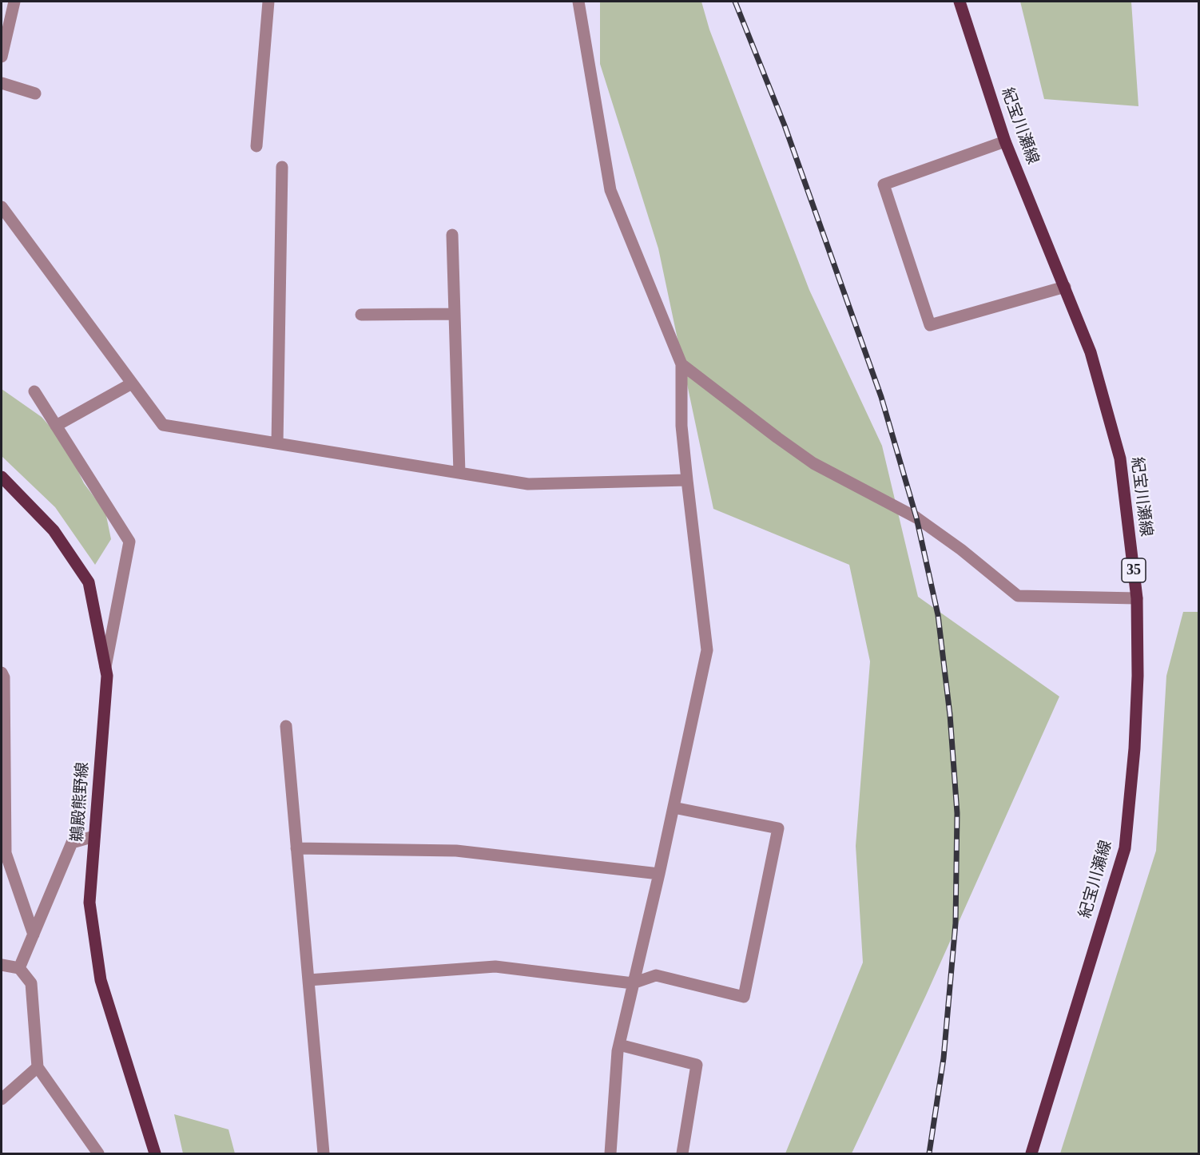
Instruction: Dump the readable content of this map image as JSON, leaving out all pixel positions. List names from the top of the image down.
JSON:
{
  "streets": {
    "main road": ["紀宝川瀬線", "35", "鵜殿熊野線"]
  }
}
